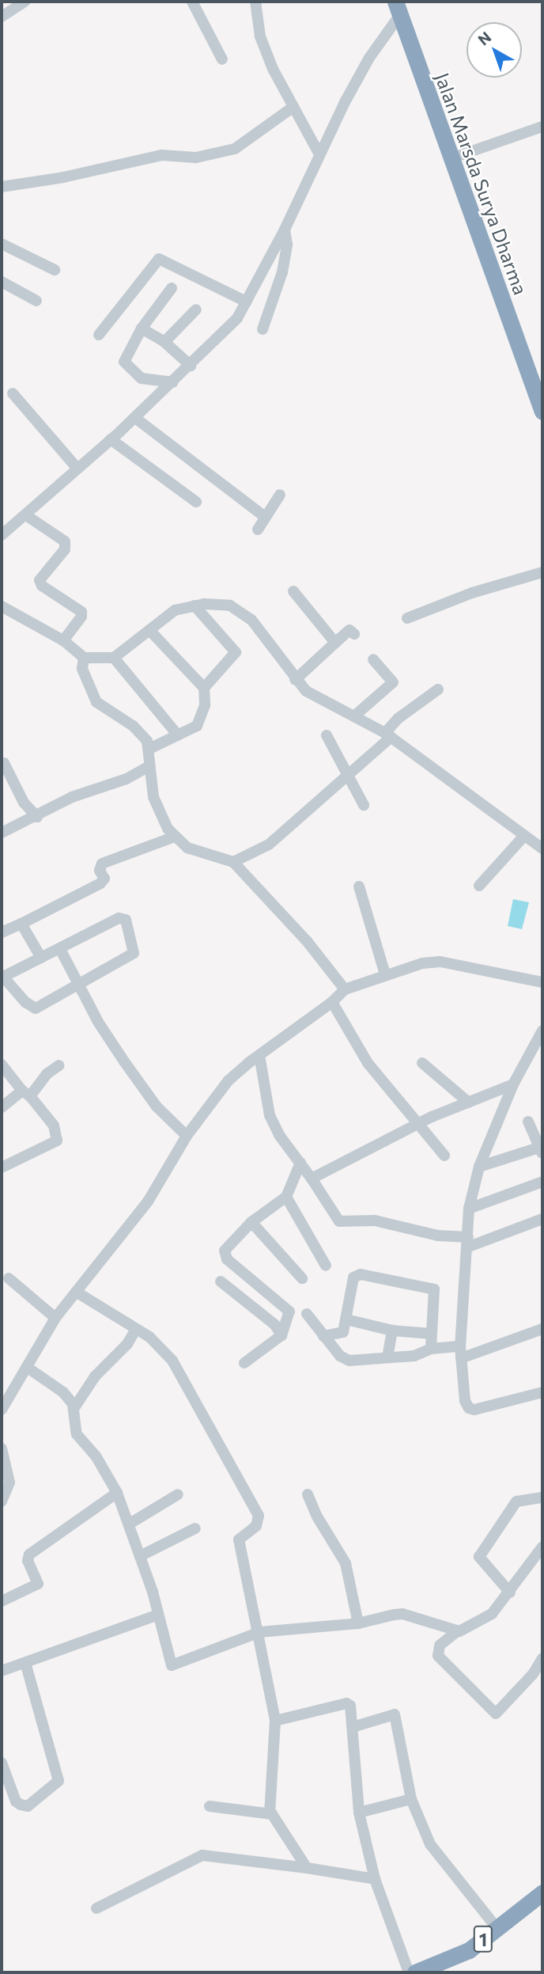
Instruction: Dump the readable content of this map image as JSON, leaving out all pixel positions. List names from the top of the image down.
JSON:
{
  "streets": {
    "highway": ["Jalan Marsda Surya Dharma", "1"]
  },
  "north": "top left"
}
